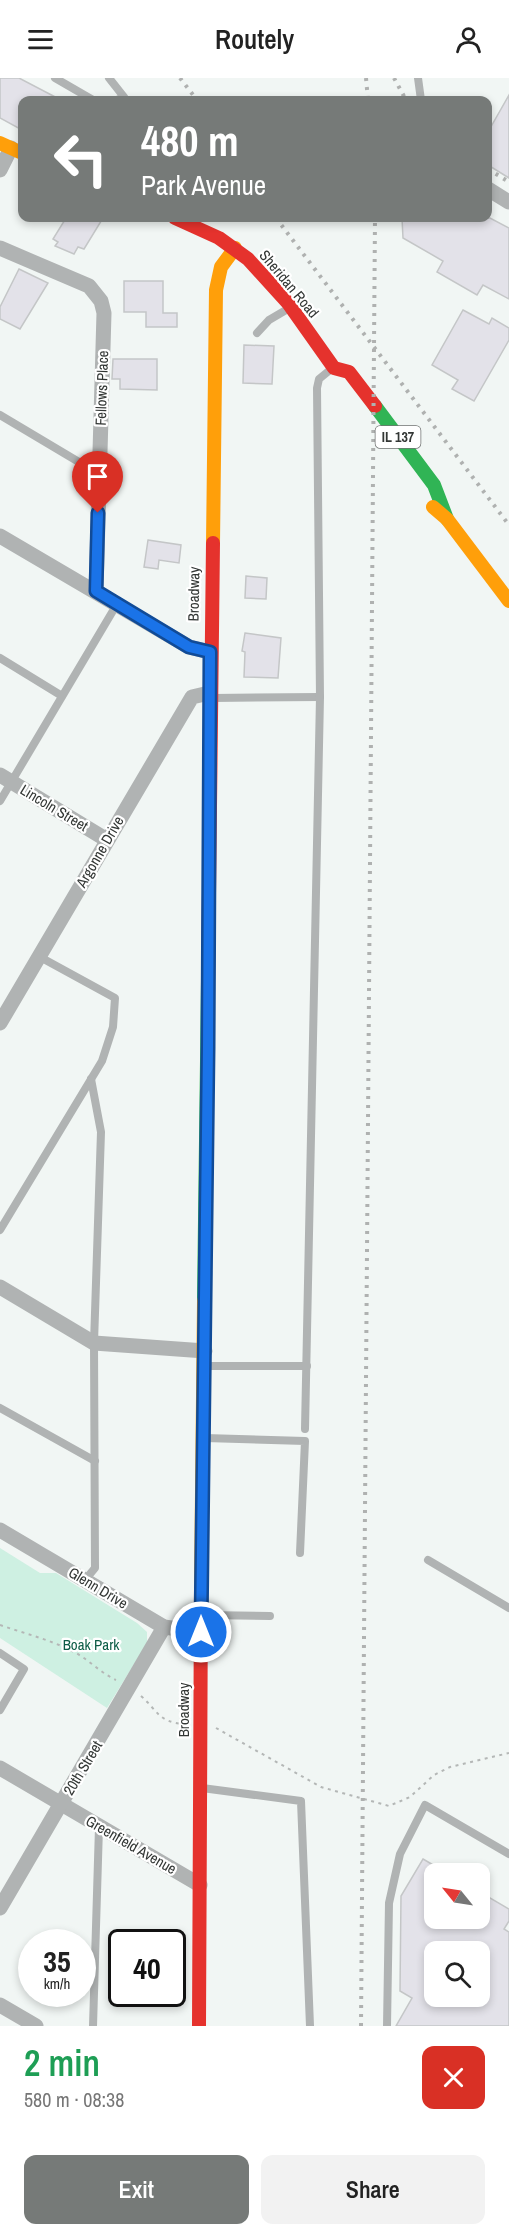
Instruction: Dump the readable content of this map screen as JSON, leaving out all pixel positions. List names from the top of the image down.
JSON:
{
  "streets": {
    "main road": ["Sheridan Road", "IL 137", "Broadway"],
    "street": [
      "Fellows Place",
      "Lincoln Street",
      "Argonne Drive",
      "Glenn Drive",
      "20th Street",
      "Greenfield Avenue"
    ]
  },
  "crossings": [
    ["Sheridan Road", "Broadway"],
    ["Broadway", "Argonne Drive"],
    ["Broadway", "Glenn Drive"],
    ["Broadway", "Greenfield Avenue"],
    ["Lincoln Street", "Argonne Drive"],
    ["Glenn Drive", "20th Street"],
    ["20th Street", "Greenfield Avenue"]
  ],
  "parks": ["Boak Park"],
  "north": "top left",
  "page": {
    "header": "Routely",
    "turn": ["480 m", "Park Avenue"],
    "speed": "35 km/h",
    "limit": "40",
    "heading": ["2 min", "580 m · 08:38"],
    "buttons": ["Exit", "Share"]
  }
}
